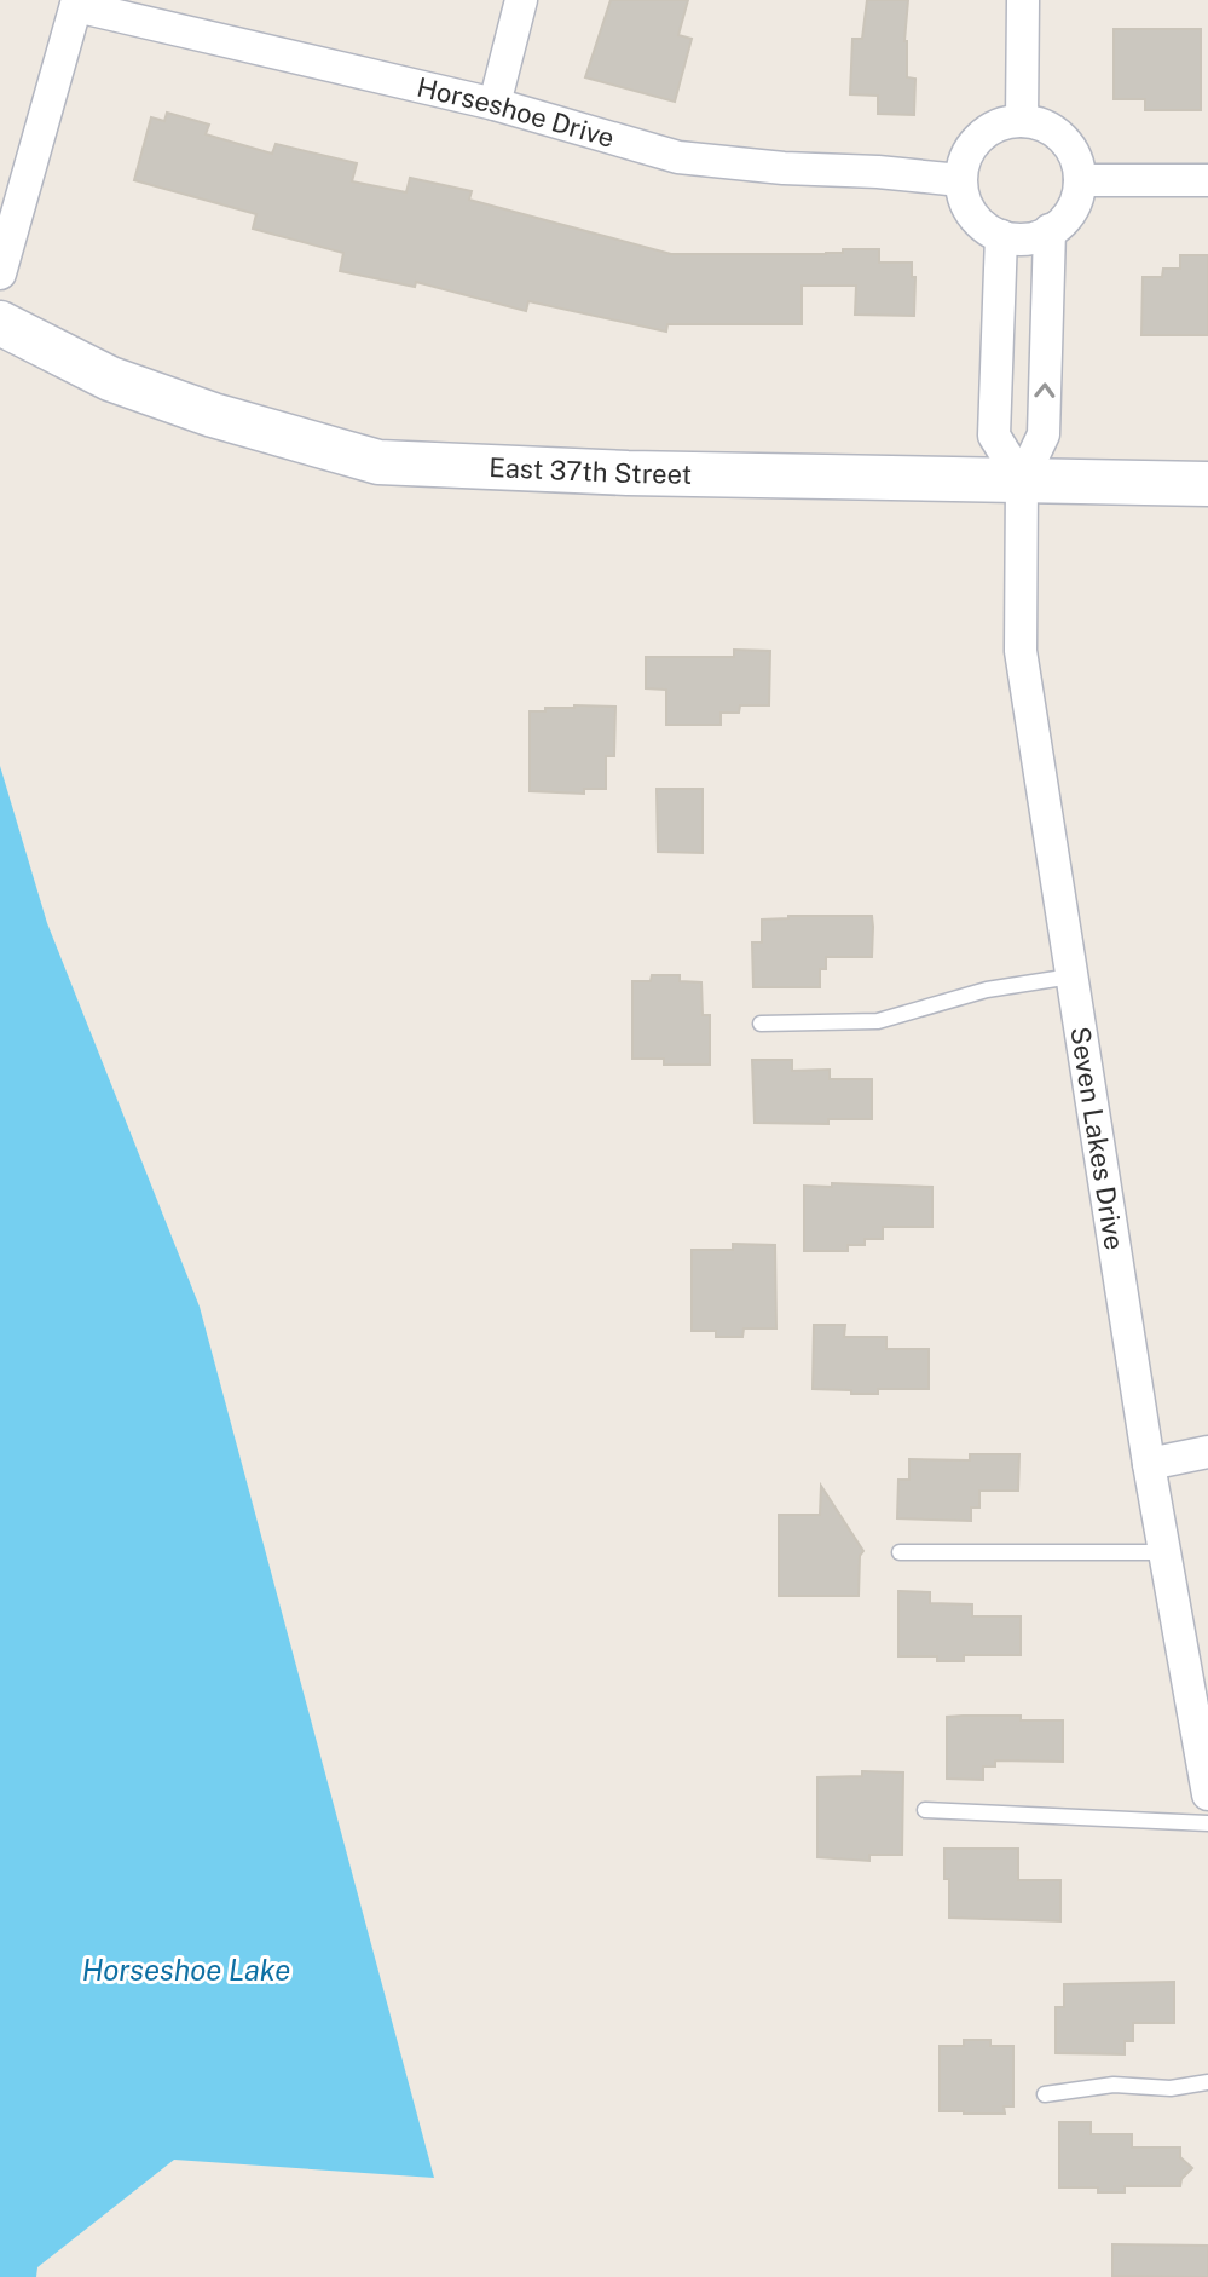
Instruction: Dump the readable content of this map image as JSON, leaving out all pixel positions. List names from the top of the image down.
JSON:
{
  "streets": {
    "main road": ["East 37th Street"],
    "street": ["Horseshoe Drive", "Seven Lakes Drive"]
  },
  "crossings": [
    ["Horseshoe Drive", "Seven Lakes Drive"],
    ["East 37th Street", "Seven Lakes Drive"]
  ],
  "water": ["Horseshoe Lake"]
}
